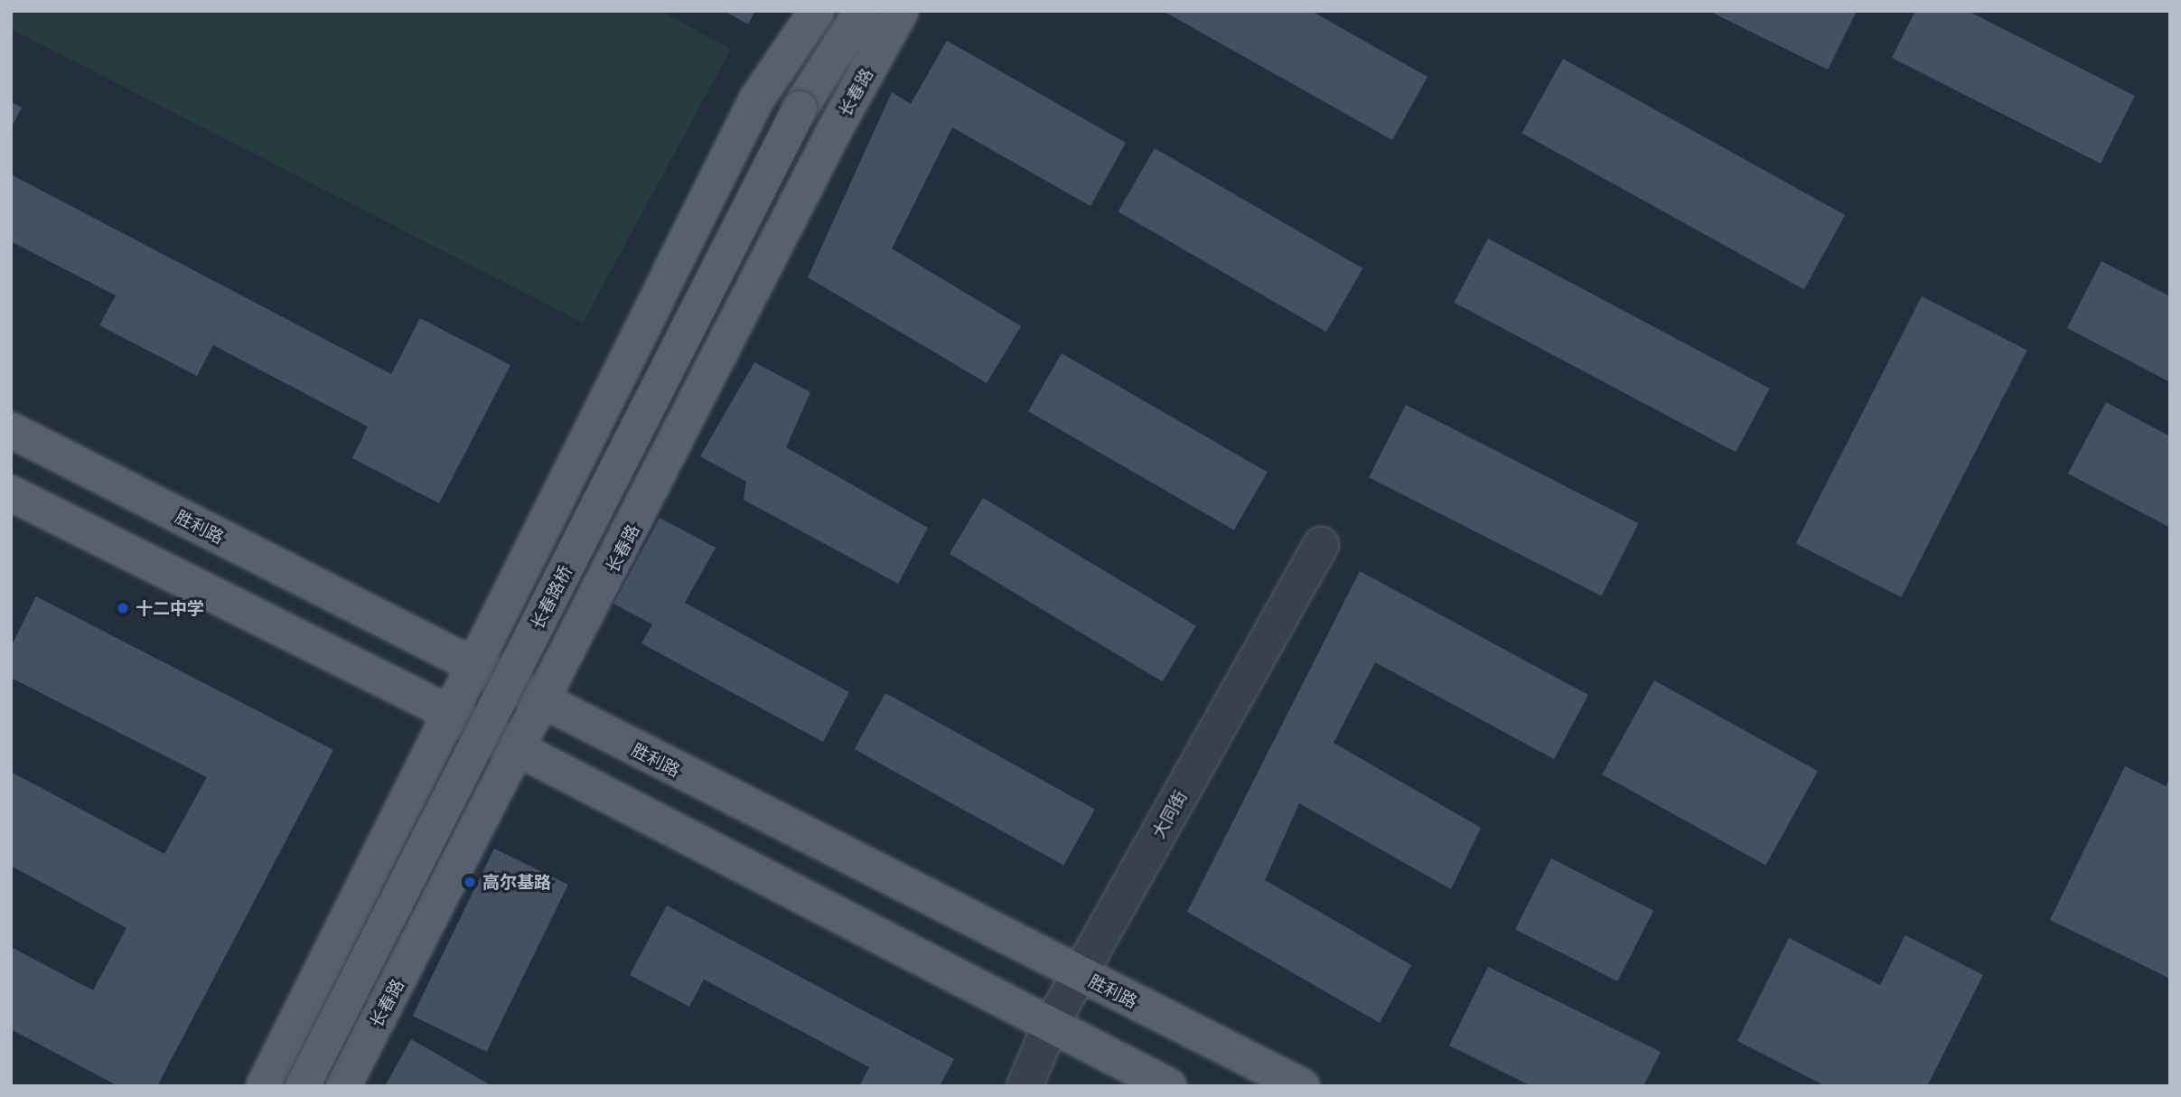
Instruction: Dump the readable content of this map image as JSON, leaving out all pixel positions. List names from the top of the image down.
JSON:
{
  "streets": {
    "main road": ["长春路", "胜利路", "长春路桥"],
    "street": ["大同街"]
  },
  "crossings": [
    ["长春路", "胜利路"],
    ["胜利路", "大同街"]
  ],
  "places": ["十二中学", "高尔基路"]
}
